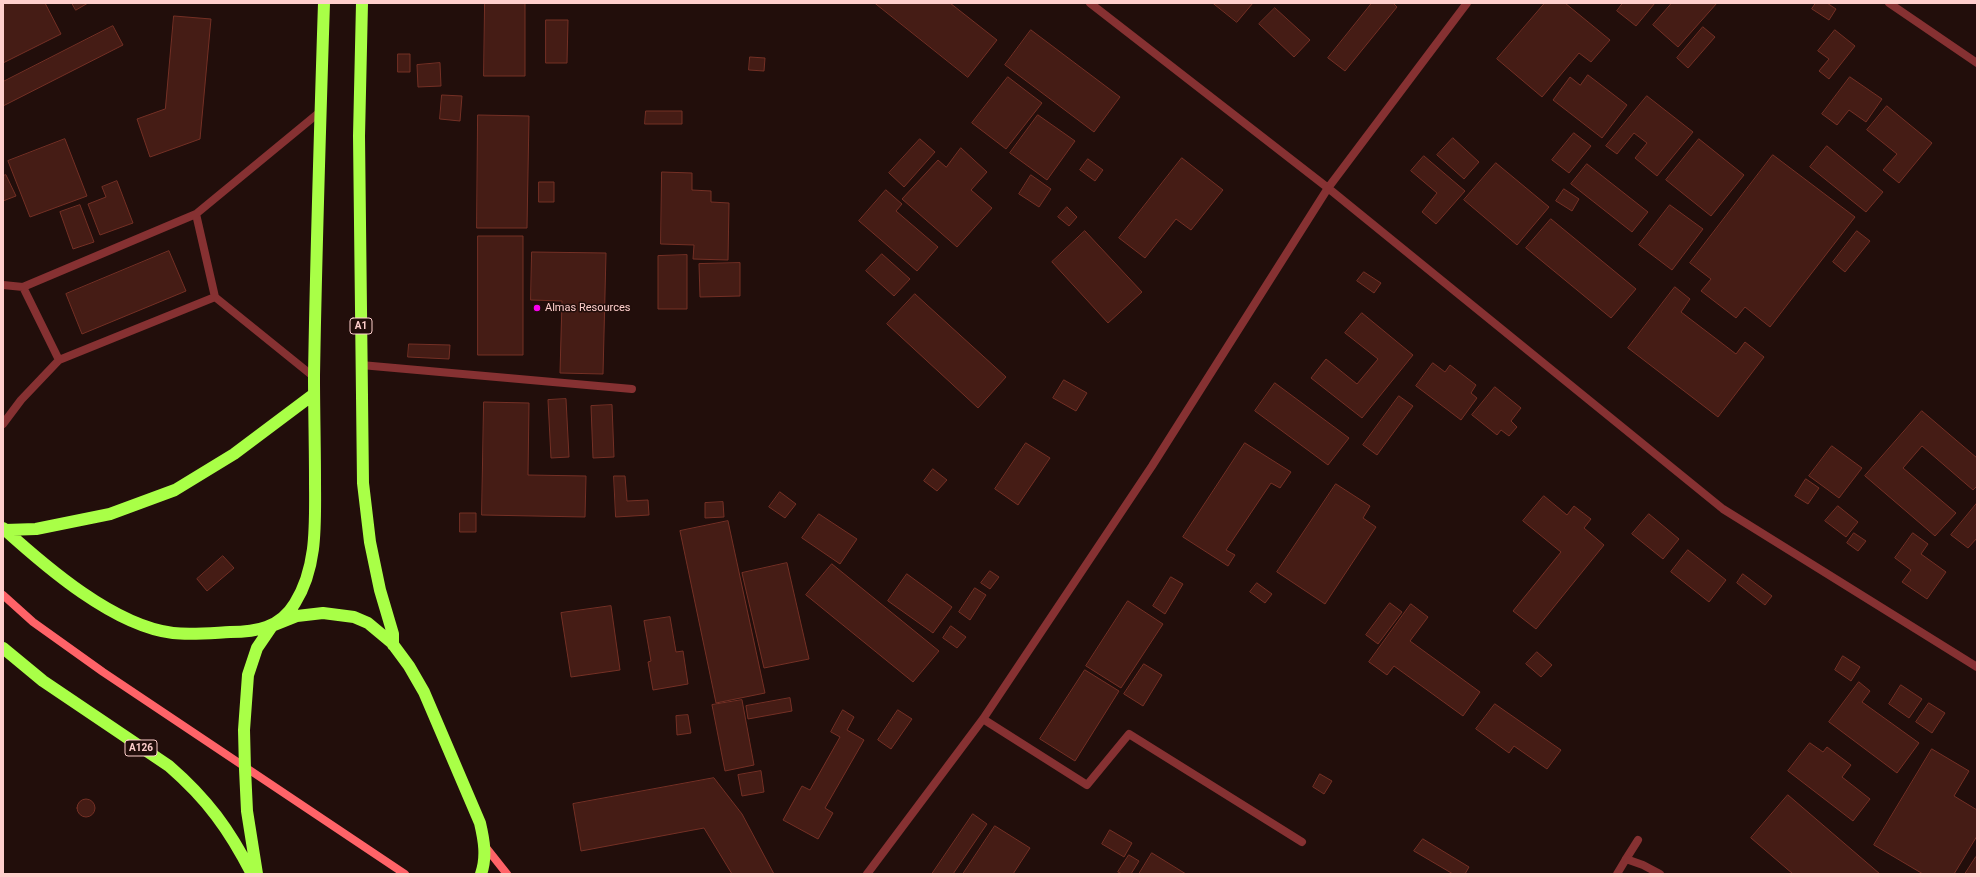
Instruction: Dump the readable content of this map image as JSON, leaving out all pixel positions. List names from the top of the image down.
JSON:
{
  "streets": {
    "highway": ["A1", "A126"]
  },
  "places": ["Almas Resources"]
}
